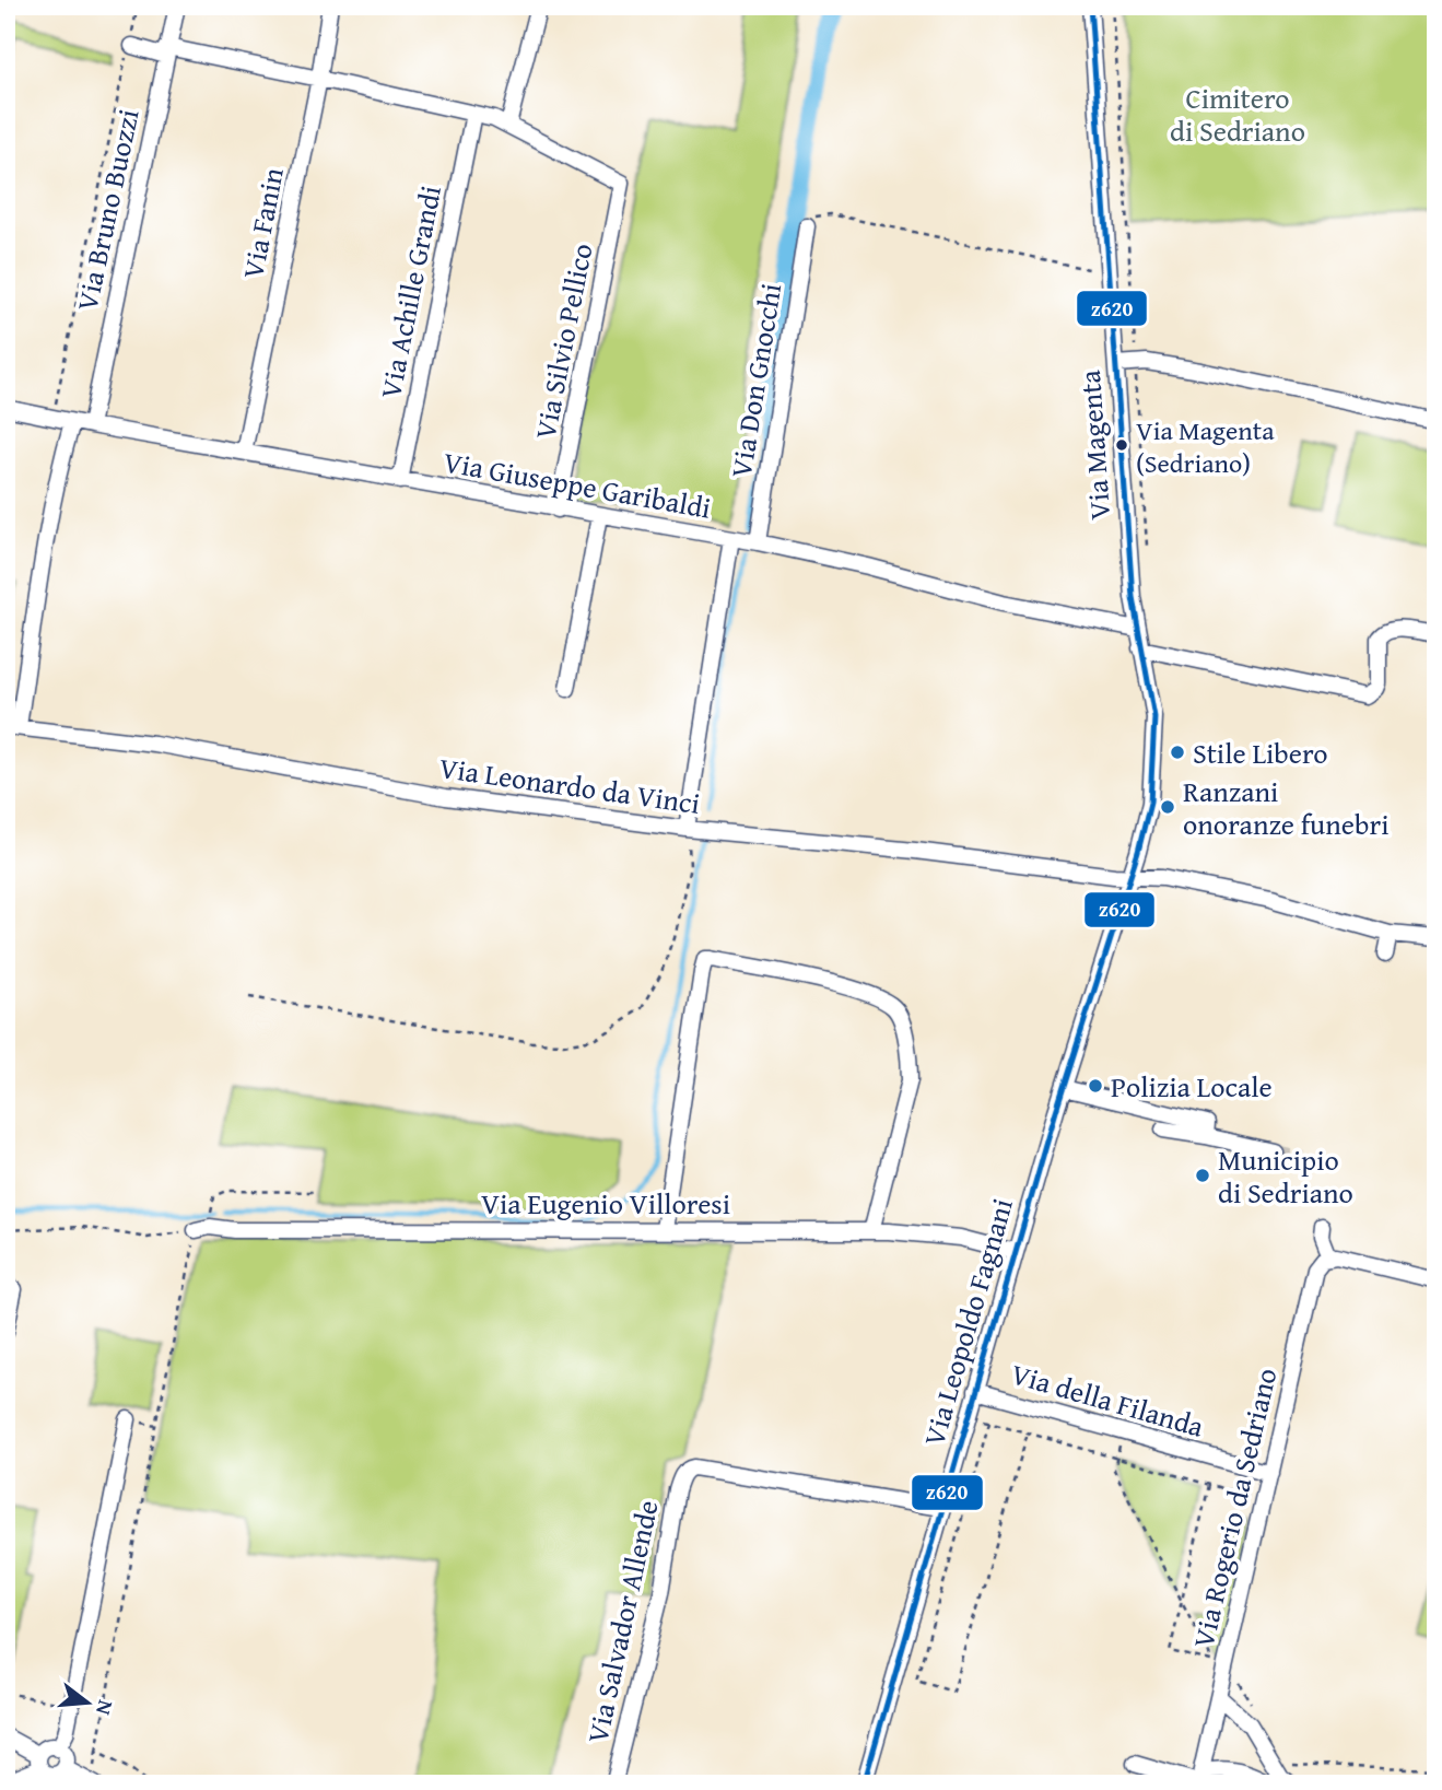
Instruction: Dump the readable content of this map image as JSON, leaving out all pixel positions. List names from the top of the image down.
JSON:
{
  "streets": {
    "street": [
      "Via Bruno Buozzi",
      "Via Fanin",
      "Via Achille Grandi",
      "Via Silvio Pellico",
      "Via Don Gnocchi",
      "Via Magenta",
      "Via Giuseppe Garibaldi",
      "Via Leonardo da Vinci",
      "Via Eugenio Villoresi",
      "Via Leopoldo Fagnani",
      "Via della Filanda",
      "Via Rogerio da Sedriano",
      "Via Salvador Allende"
    ]
  },
  "crossings": [
    ["Via Bruno Buozzi", "Via Giuseppe Garibaldi"],
    ["Via Fanin", "Via Giuseppe Garibaldi"],
    ["Via Achille Grandi", "Via Giuseppe Garibaldi"],
    ["Via Silvio Pellico", "Via Giuseppe Garibaldi"],
    ["Via Don Gnocchi", "Via Giuseppe Garibaldi"],
    ["Via Magenta", "Via Giuseppe Garibaldi"],
    ["Via Magenta", "Via Leonardo da Vinci"],
    ["Via Magenta", "Via Leopoldo Fagnani"],
    ["Via Leonardo da Vinci", "Via Leopoldo Fagnani"],
    ["Via Eugenio Villoresi", "Via Leopoldo Fagnani"],
    ["Via Leopoldo Fagnani", "Via della Filanda"],
    ["Via Leopoldo Fagnani", "Via Salvador Allende"],
    ["Via della Filanda", "Via Rogerio da Sedriano"]
  ],
  "parks": ["Cimitero di Sedriano"],
  "places": [
    "Via Magenta (Sedriano)",
    "Stile Libero",
    "Ranzani onoranze funebri",
    "Polizia Locale",
    "Municipio di Sedriano"
  ],
  "lines": ["transit line z620"],
  "north": "right"
}
